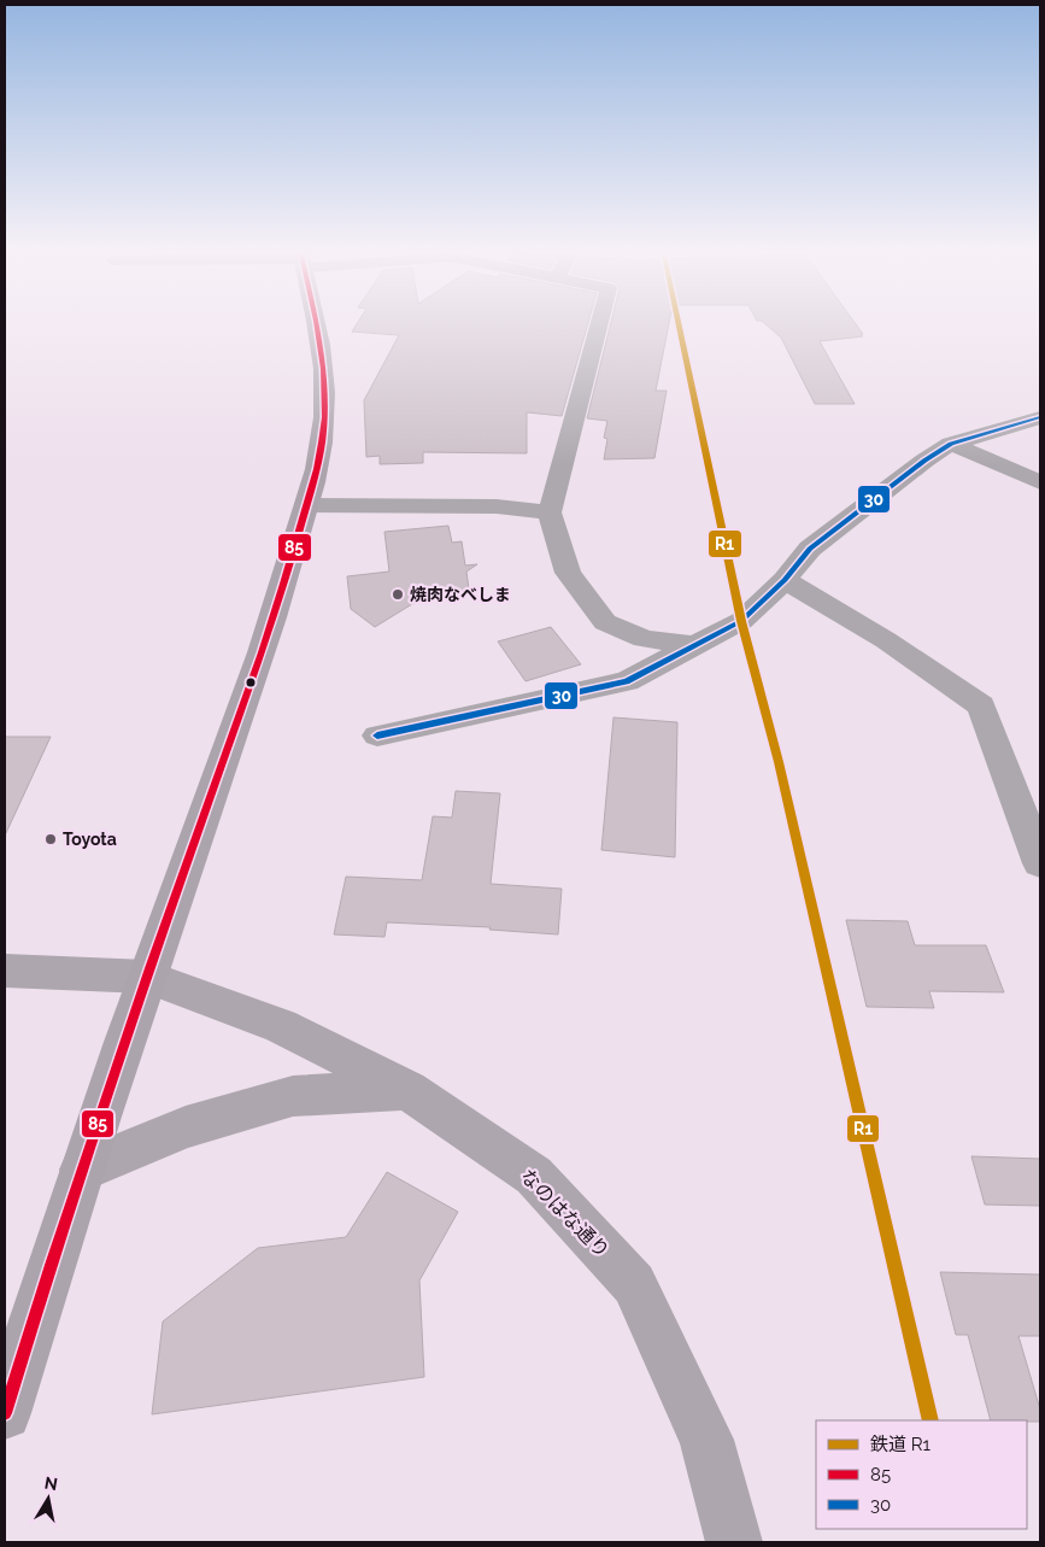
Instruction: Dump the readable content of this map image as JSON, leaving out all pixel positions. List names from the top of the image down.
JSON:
{
  "streets": {
    "street": ["なのはな通り"]
  },
  "places": ["焼肉なべしま", "Toyota"],
  "lines": ["rail line R1", "transit line 85", "transit line 30"],
  "legend": ["鉄道 R1", "85", "30"],
  "north": "top"
}
